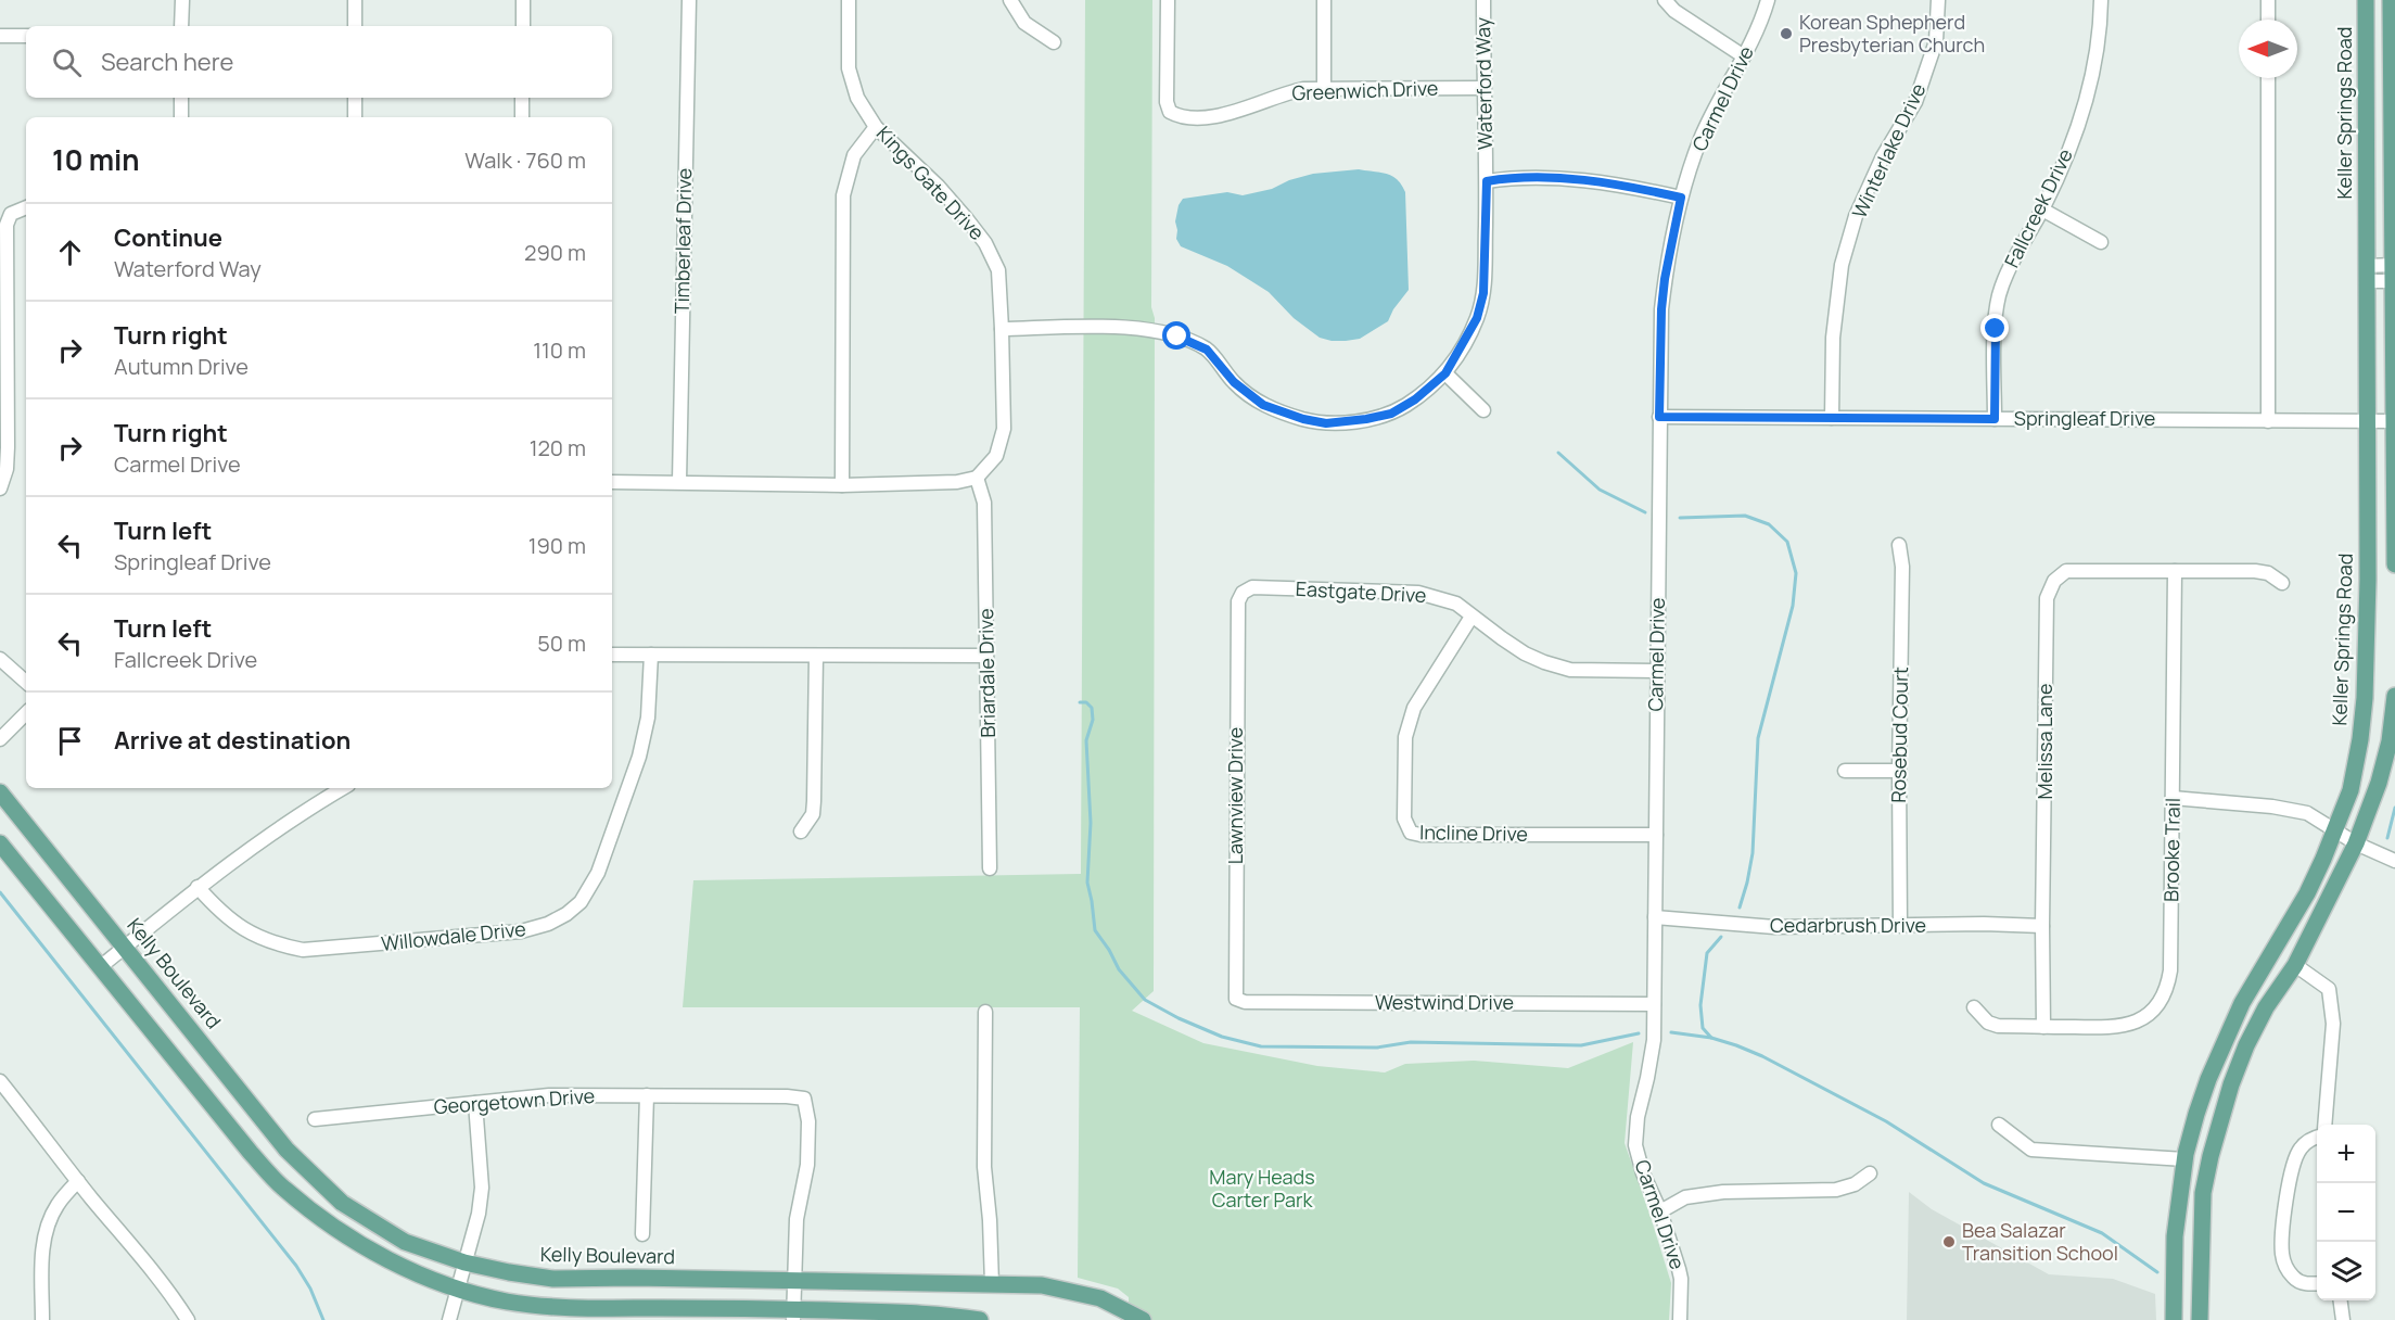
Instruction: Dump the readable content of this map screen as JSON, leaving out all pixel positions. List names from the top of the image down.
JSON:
{
  "streets": {
    "main road": ["Keller Springs Road", "Kelly Boulevard"],
    "street": [
      "Waterford Way",
      "Greenwich Drive",
      "Carmel Drive",
      "Winterlake Drive",
      "Kings Gate Drive",
      "Fallcreek Drive",
      "Timberleaf Drive",
      "Springleaf Drive",
      "Eastgate Drive",
      "Briardale Drive",
      "Rosebud Court",
      "Melissa Lane",
      "Lawnview Drive",
      "Incline Drive",
      "Brooke Trail",
      "Cedarbrush Drive",
      "Willowdale Drive",
      "Westwind Drive",
      "Georgetown Drive"
    ]
  },
  "crossings": [
    ["Waterford Way", "Greenwich Drive"],
    ["Waterford Way", "Kings Gate Drive"],
    ["Carmel Drive", "Springleaf Drive"],
    ["Carmel Drive", "Eastgate Drive"],
    ["Carmel Drive", "Incline Drive"],
    ["Carmel Drive", "Cedarbrush Drive"],
    ["Carmel Drive", "Westwind Drive"],
    ["Keller Springs Road", "Springleaf Drive"],
    ["Winterlake Drive", "Springleaf Drive"],
    ["Kings Gate Drive", "Briardale Drive"],
    ["Fallcreek Drive", "Springleaf Drive"],
    ["Eastgate Drive", "Lawnview Drive"],
    ["Eastgate Drive", "Incline Drive"],
    ["Rosebud Court", "Cedarbrush Drive"],
    ["Melissa Lane", "Brooke Trail"],
    ["Melissa Lane", "Cedarbrush Drive"],
    ["Lawnview Drive", "Westwind Drive"],
    ["Kelly Boulevard", "Georgetown Drive"]
  ],
  "parks": ["Mary Heads Carter Park"],
  "places": ["Korean Sphepherd Presbyterian Church", "Bea Salazar Transition School"],
  "north": "left",
  "page": {
    "search": "Search here",
    "heading": ["10 min", "Walk · 760 m"],
    "list": [
      ["Continue", "Waterford Way", "290 m"],
      ["Turn right", "Autumn Drive", "110 m"],
      ["Turn right", "Carmel Drive", "120 m"],
      ["Turn left", "Springleaf Drive", "190 m"],
      ["Turn left", "Fallcreek Drive", "50 m"],
      "Arrive at destination"
    ],
    "map_buttons": ["+", "−"]
  }
}
